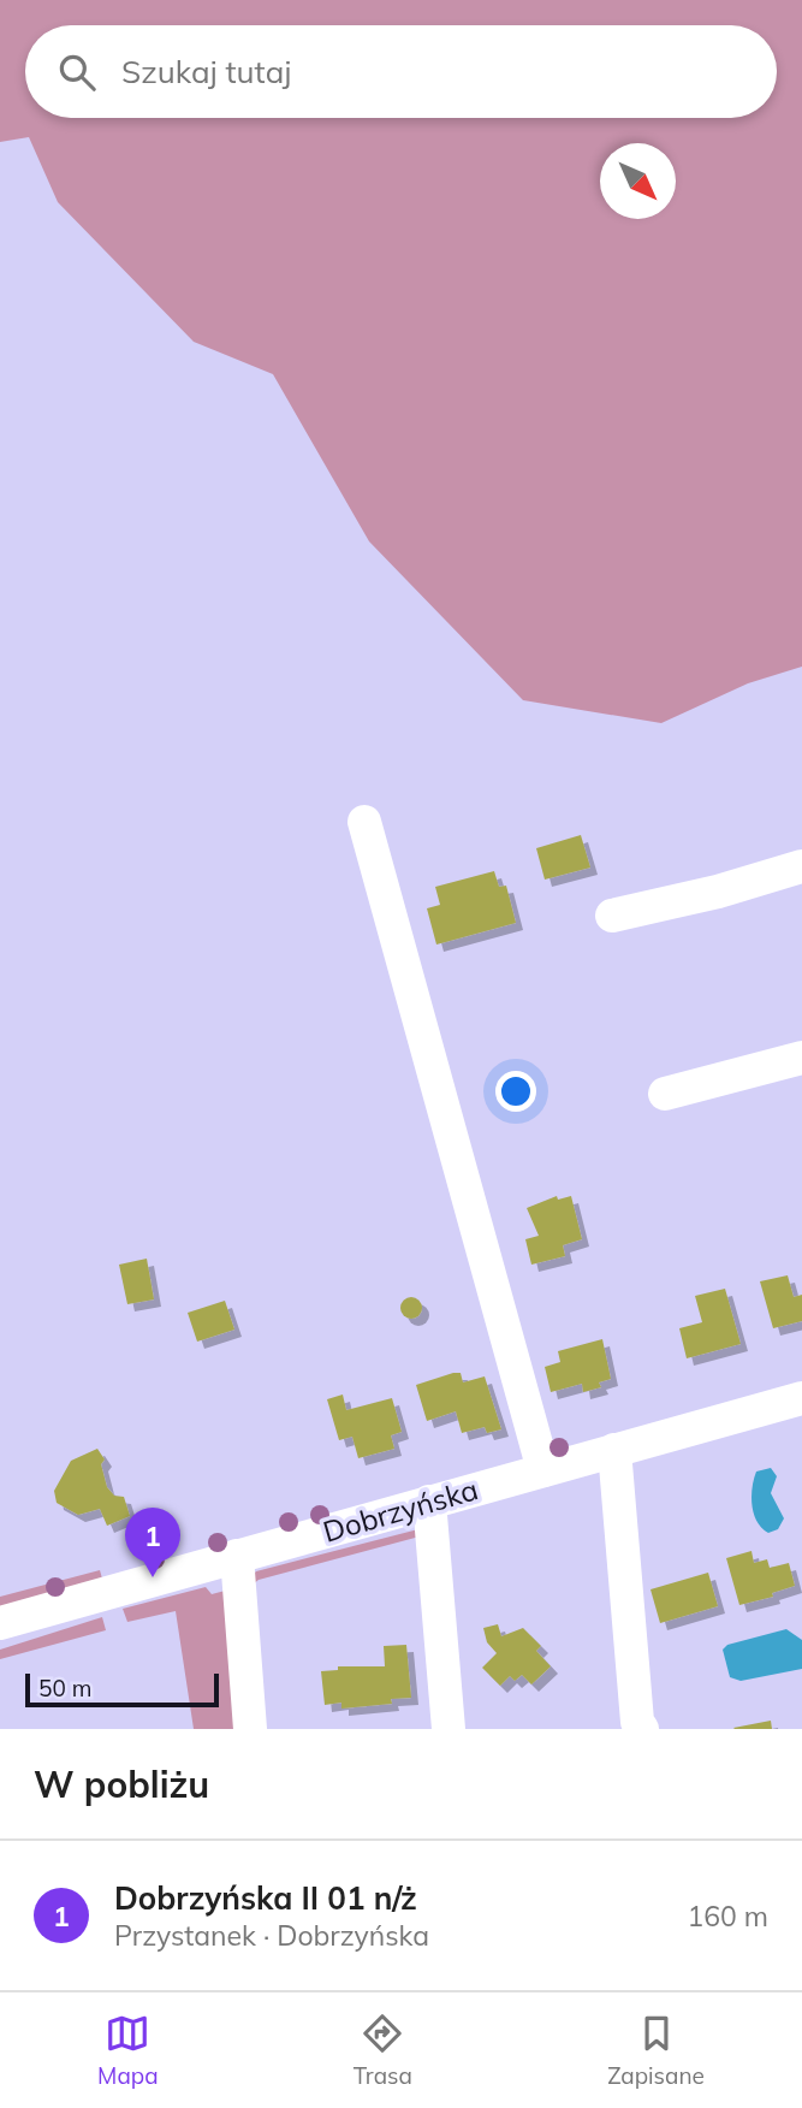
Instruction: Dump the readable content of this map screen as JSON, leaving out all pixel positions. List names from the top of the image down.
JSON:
{
  "streets": {
    "street": ["Dobrzyńska"]
  },
  "scale_bar": "50 m",
  "north": "bottom right",
  "page": {
    "search": "Szukaj tutaj",
    "pins": "1",
    "scale": "50 m",
    "heading": "W pobliżu",
    "list": [
      {
        "mark": "1",
        "name": "Dobrzyńska II 01 n/ż",
        "note": "Przystanek · Dobrzyńska",
        "value": "160 m"
      }
    ],
    "nav": ["Mapa", "Trasa", "Zapisane"]
  }
}
